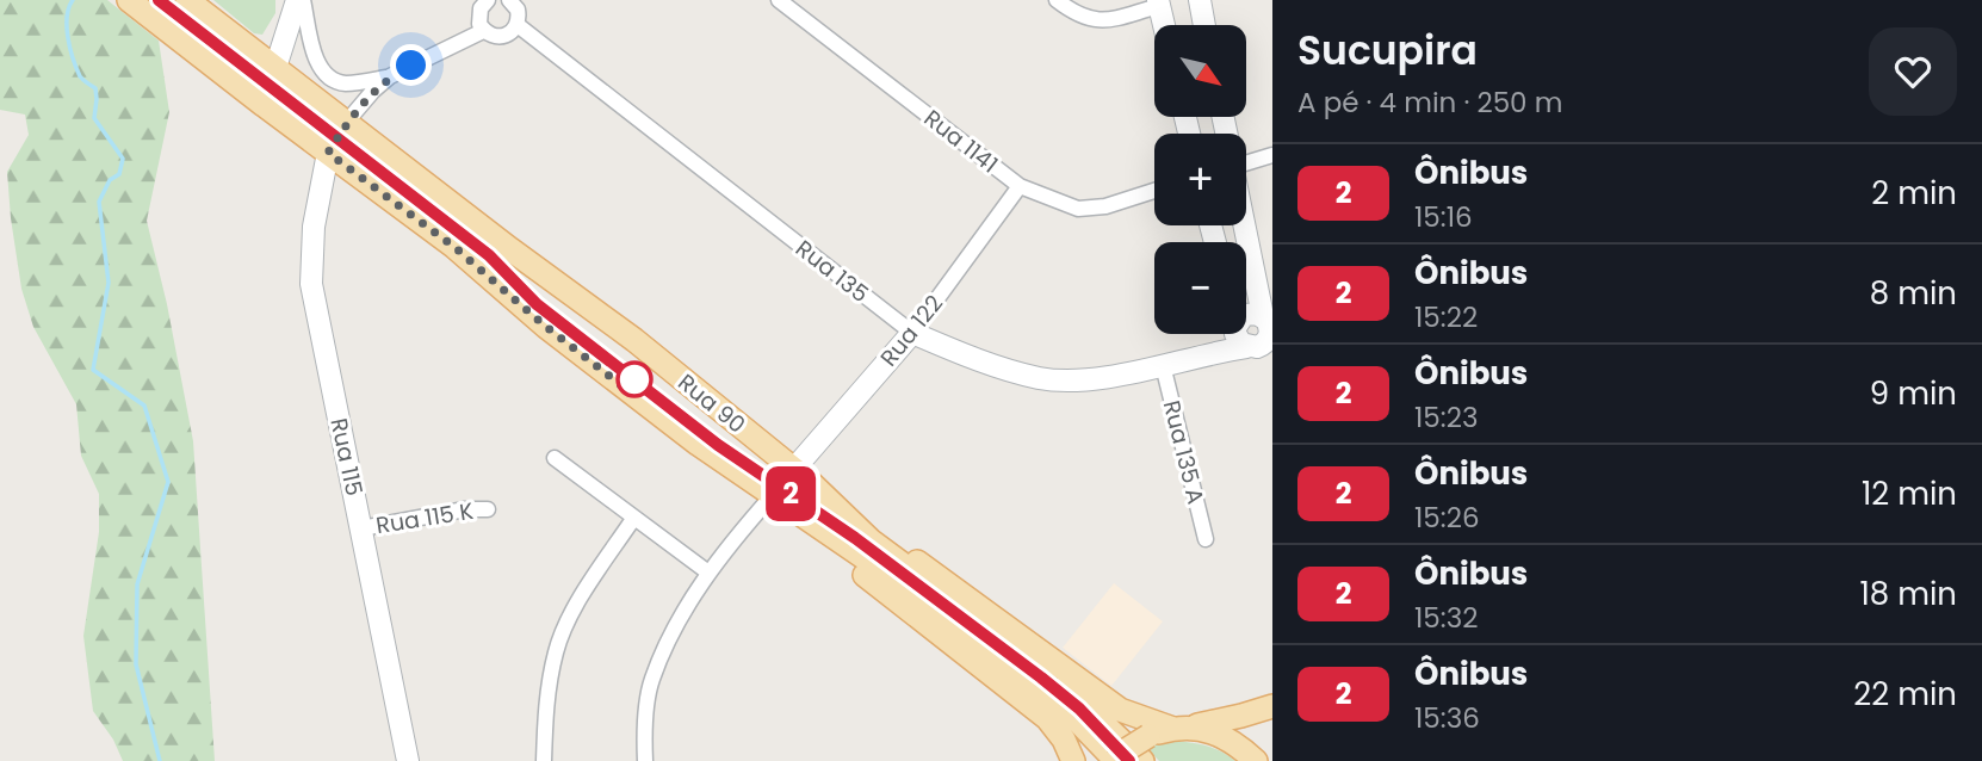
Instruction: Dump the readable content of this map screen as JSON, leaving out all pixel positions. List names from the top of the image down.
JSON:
{
  "streets": {
    "main road": ["Rua 90"],
    "street": [
      "Rua 1141",
      "Rua 135",
      "Rua 122",
      "Rua 135 A",
      "Rua 115",
      "Rua 115 K"
    ]
  },
  "crossings": [
    ["Rua 1141", "Rua 122"],
    ["Rua 135", "Rua 122"],
    ["Rua 135", "Rua 135 A"],
    ["Rua 122", "Rua 90"],
    ["Rua 90", "Rua 115"],
    ["Rua 115", "Rua 115 K"]
  ],
  "lines": ["bus line 2"],
  "north": "bottom right",
  "page": {
    "on_map": "2",
    "heading": ["Sucupira", "A pé · 4 min · 250 m"],
    "map_buttons": ["+", "−"],
    "list": [
      {
        "mark": "2",
        "name": "Ônibus",
        "note": "15:16",
        "value": "2 min"
      },
      {
        "mark": "2",
        "name": "Ônibus",
        "note": "15:22",
        "value": "8 min"
      },
      {
        "mark": "2",
        "name": "Ônibus",
        "note": "15:23",
        "value": "9 min"
      },
      {
        "mark": "2",
        "name": "Ônibus",
        "note": "15:26",
        "value": "12 min"
      },
      {
        "mark": "2",
        "name": "Ônibus",
        "note": "15:32",
        "value": "18 min"
      },
      {
        "mark": "2",
        "name": "Ônibus",
        "note": "15:36",
        "value": "22 min"
      }
    ]
  }
}
